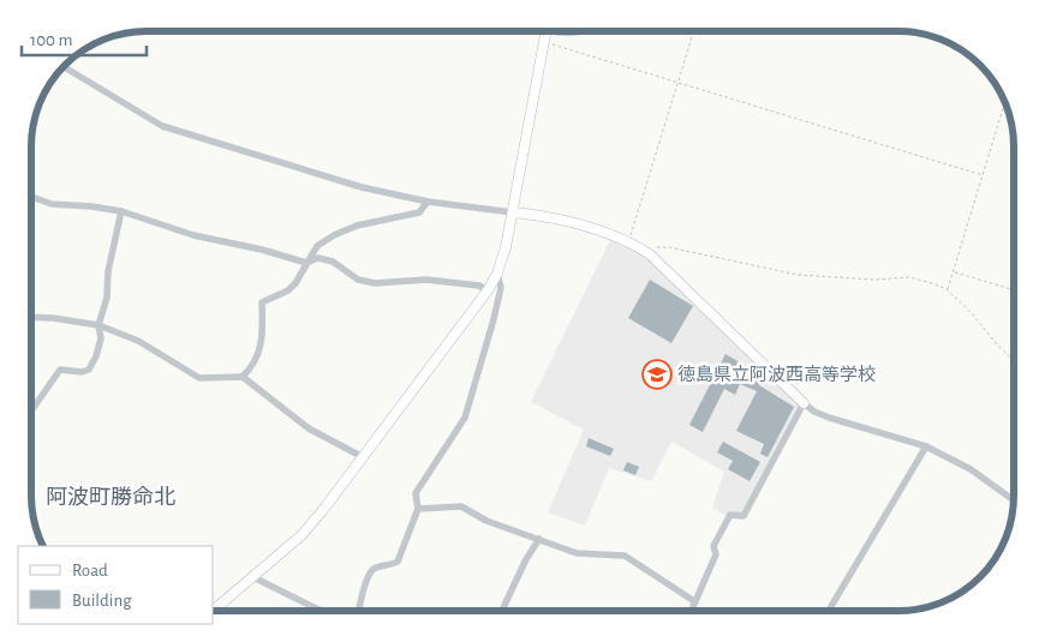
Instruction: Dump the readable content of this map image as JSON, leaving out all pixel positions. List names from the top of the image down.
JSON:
{
  "districts": ["阿波町勝命北"],
  "places": {
    "school or university": ["徳島県立阿波西高等学校"]
  },
  "legend": ["Road", "Building"],
  "scale_bar": "100 m"
}
